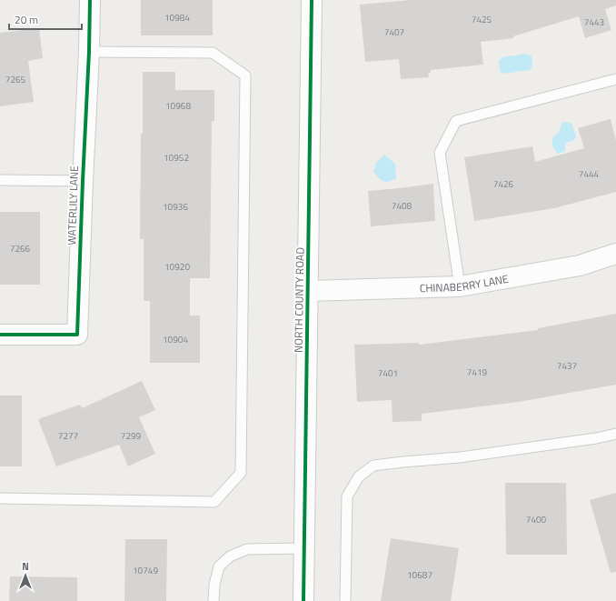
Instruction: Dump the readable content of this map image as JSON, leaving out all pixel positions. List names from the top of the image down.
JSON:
{
  "streets": {
    "street": ["WATERLILY LANE", "CHINABERRY LANE", "NORTH COUNTY ROAD"]
  },
  "crossings": [
    ["CHINABERRY LANE", "NORTH COUNTY ROAD"]
  ],
  "house_numbers": [
    "10984",
    "7425",
    "7443",
    "7407",
    "7265",
    "10968",
    "10952",
    "7444",
    "7426",
    "7408",
    "10936",
    "7266",
    "10920",
    "10904",
    "7437",
    "7419",
    "7401",
    "7277",
    "7299",
    "7400",
    "10749",
    "10687"
  ],
  "scale_bar": "20 m",
  "north": "top"
}
